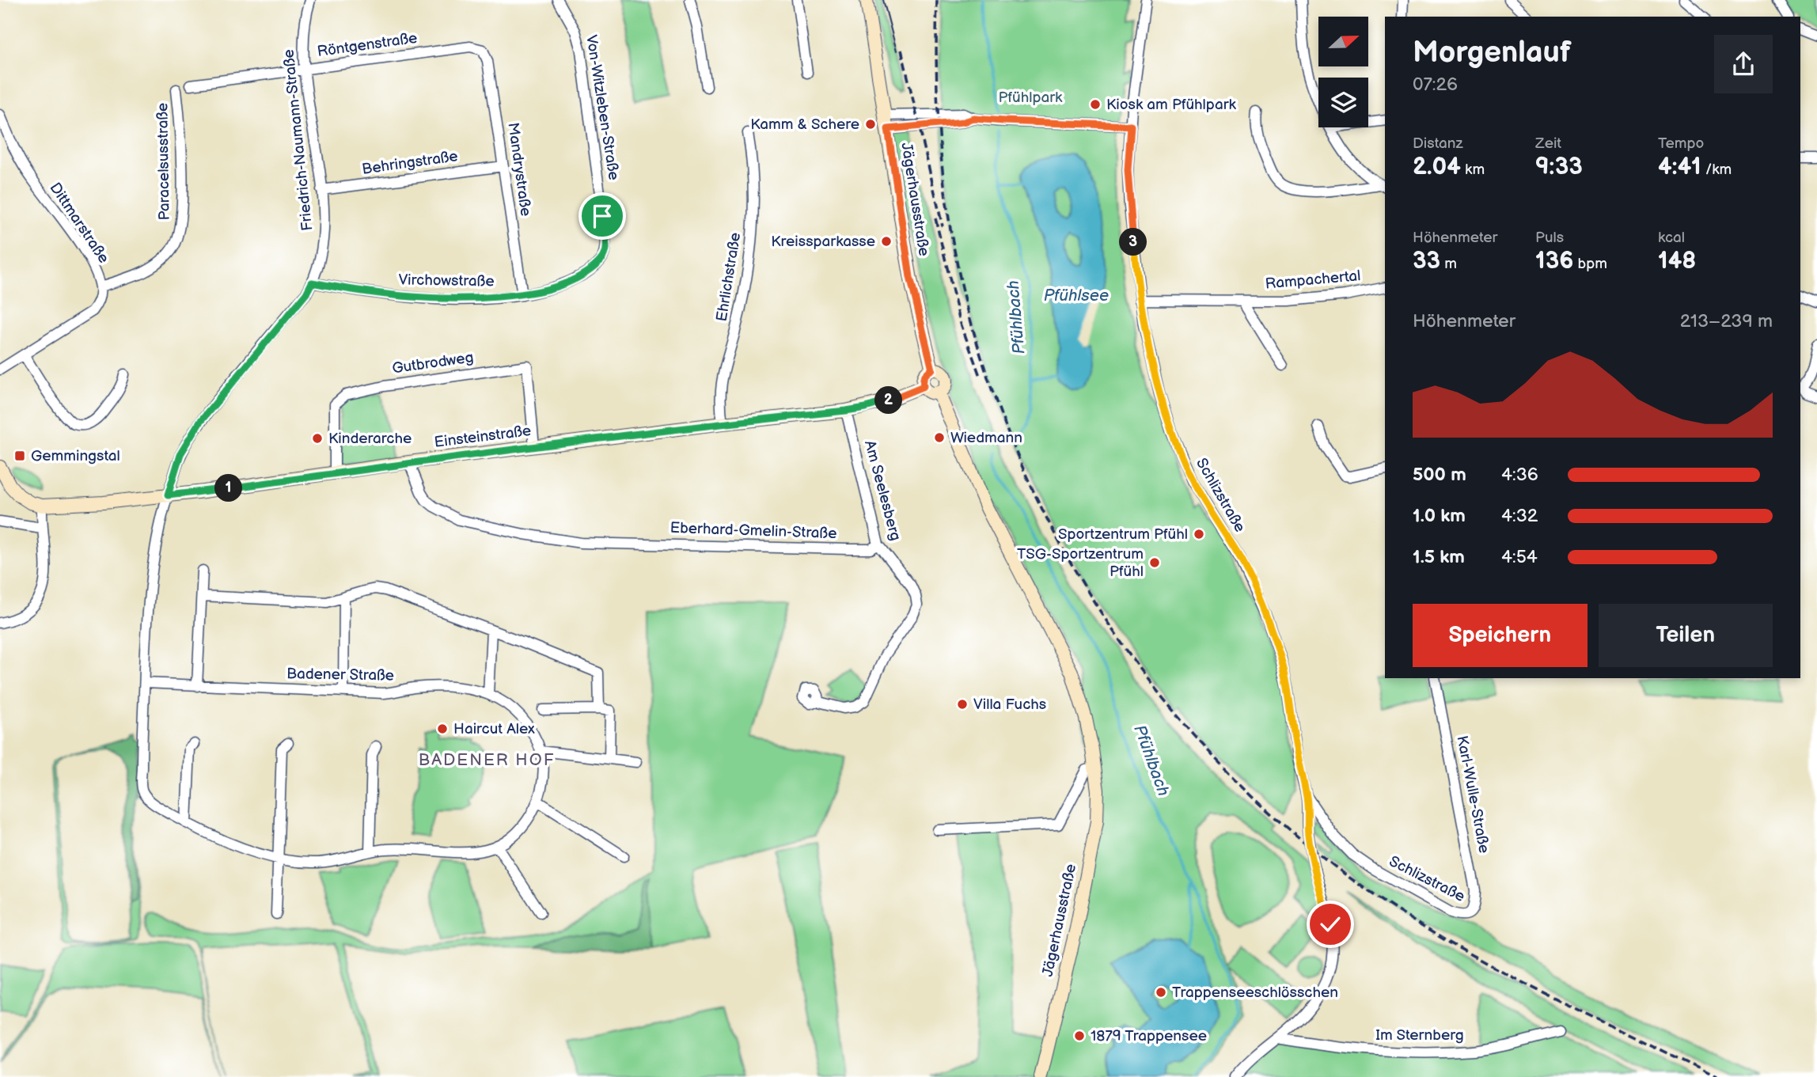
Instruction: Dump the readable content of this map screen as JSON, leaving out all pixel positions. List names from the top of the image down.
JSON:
{
  "streets": {
    "street": [
      "Röntgenstraße",
      "Von-Witzleben-Straße",
      "Friedrich-Naumann-Straße",
      "Paracelsusstraße",
      "Behringstraße",
      "Mandrystraße",
      "Jägerhausstraße",
      "Dittmarstraße",
      "Ehrlichstraße",
      "Rampachertal",
      "Virchowstraße",
      "Gutbrodweg",
      "Einsteinstraße",
      "Am Seelesberg",
      "Schlizstraße",
      "Eberhard-Gmelin-Straße",
      "Badener Straße",
      "Karl-Wulle-Straße",
      "Im Sternberg"
    ]
  },
  "crossings": [
    ["Röntgenstraße", "Friedrich-Naumann-Straße"],
    ["Röntgenstraße", "Mandrystraße"],
    ["Von-Witzleben-Straße", "Virchowstraße"],
    ["Friedrich-Naumann-Straße", "Behringstraße"],
    ["Friedrich-Naumann-Straße", "Virchowstraße"],
    ["Friedrich-Naumann-Straße", "Einsteinstraße"],
    ["Friedrich-Naumann-Straße", "Badener Straße"],
    ["Paracelsusstraße", "Dittmarstraße"],
    ["Behringstraße", "Mandrystraße"],
    ["Mandrystraße", "Virchowstraße"],
    ["Jägerhausstraße", "Einsteinstraße"],
    ["Ehrlichstraße", "Einsteinstraße"],
    ["Rampachertal", "Schlizstraße"],
    ["Gutbrodweg", "Einsteinstraße"],
    ["Einsteinstraße", "Am Seelesberg"],
    ["Einsteinstraße", "Eberhard-Gmelin-Straße"],
    ["Einsteinstraße", "Badener Straße"],
    ["Am Seelesberg", "Eberhard-Gmelin-Straße"],
    ["Schlizstraße", "Karl-Wulle-Straße"]
  ],
  "districts": ["BADENER HOF"],
  "water": ["Pfühlsee", "Pfühlbach"],
  "parks": ["Pfühlpark"],
  "places": {
    "other": [
      "Kiosk am Pfühlpark",
      "Kamm & Schere",
      "Kreissparkasse",
      "Wiedmann",
      "Kinderarche",
      "Sportzentrum Pfühl",
      "TSG-Sportzentrum Pfühl",
      "Villa Fuchs",
      "Haircut Alex",
      "Trappenseeschlösschen",
      "1879 Trappensee"
    ],
    "transit": ["Gemmingstal"]
  },
  "north": "right",
  "page": {
    "heading": ["Morgenlauf", "07:26"],
    "stats": [
      ["Distanz", "2.04 km"],
      ["Zeit", "9:33"],
      ["Tempo", "4:41 /km"],
      ["Höhenmeter", "33 m"],
      ["Puls", "136 bpm"],
      ["kcal", "148"]
    ],
    "pins": ["3", "2", "1"],
    "chart": ["Höhenmeter", "213–239 m"],
    "list": [
      {
        "name": "500 m",
        "note": "4:36"
      },
      {
        "name": "1.0 km",
        "note": "4:32"
      },
      {
        "name": "1.5 km",
        "note": "4:54"
      }
    ],
    "buttons": ["Speichern", "Teilen"]
  }
}
